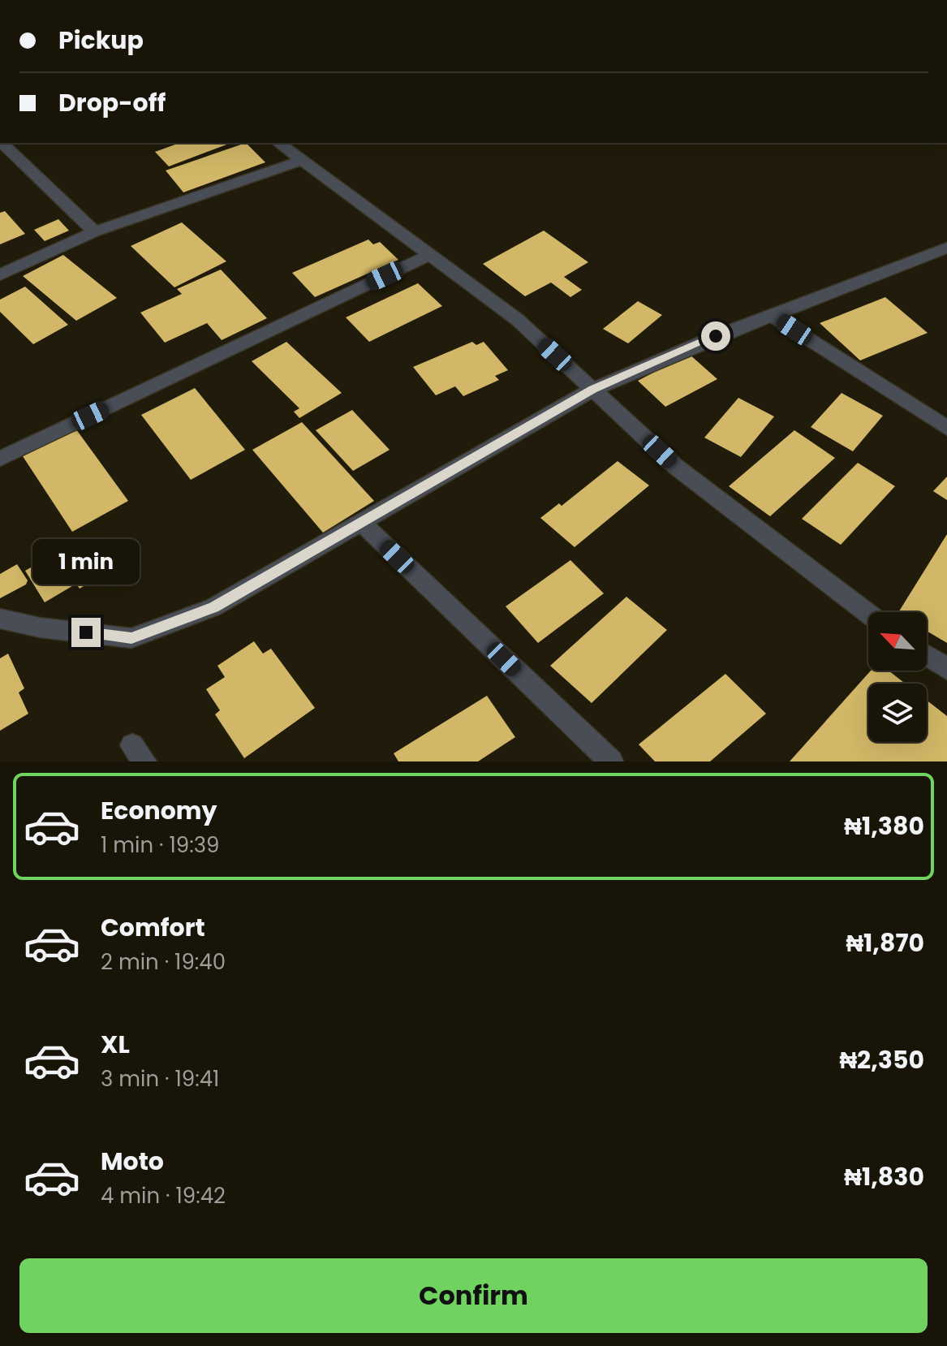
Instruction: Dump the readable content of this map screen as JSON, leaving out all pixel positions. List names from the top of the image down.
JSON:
{
  "north": "top left",
  "page": {
    "banner": ["Pickup", "Drop-off"],
    "bubble": "1 min",
    "list": [
      {
        "name": "Economy",
        "note": "1 min · 19:39",
        "value": "₦1,380"
      },
      {
        "name": "Comfort",
        "note": "2 min · 19:40",
        "value": "₦1,870"
      },
      {
        "name": "XL",
        "note": "3 min · 19:41",
        "value": "₦2,350"
      },
      {
        "name": "Moto",
        "note": "4 min · 19:42",
        "value": "₦1,830"
      }
    ],
    "buttons": "Confirm"
  }
}
